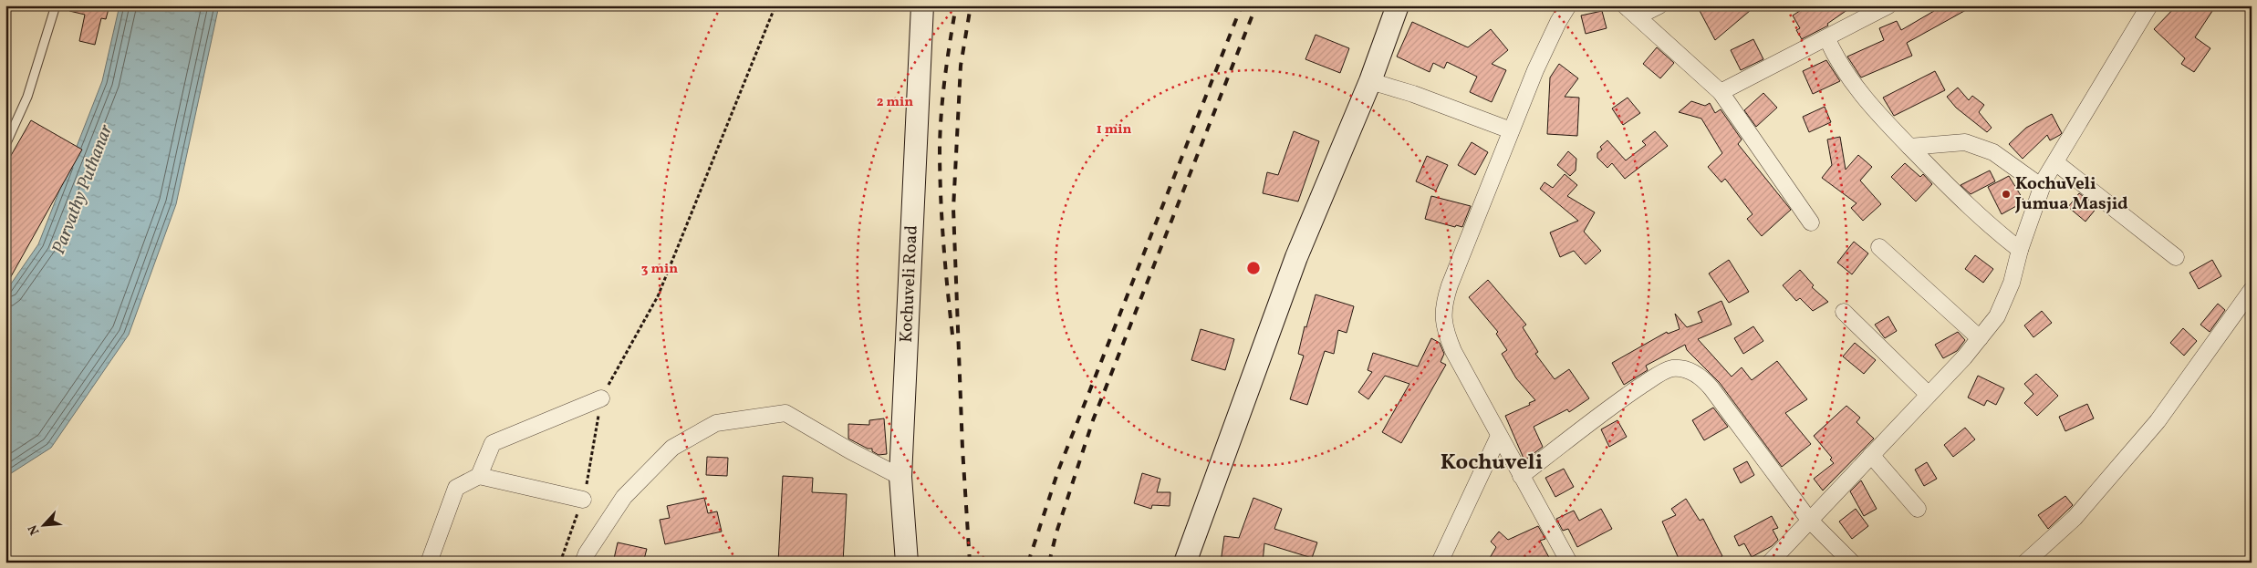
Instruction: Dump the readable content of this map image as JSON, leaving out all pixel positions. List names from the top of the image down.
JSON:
{
  "streets": {
    "main road": ["Kochuveli Road"]
  },
  "districts": ["Kochuveli"],
  "water": ["Parvathy Puthanar"],
  "places": ["KochuVeli Jumua Masjid"],
  "north": "bottom left",
  "rings": ["2 min", "1 min", "3 min"]
}
